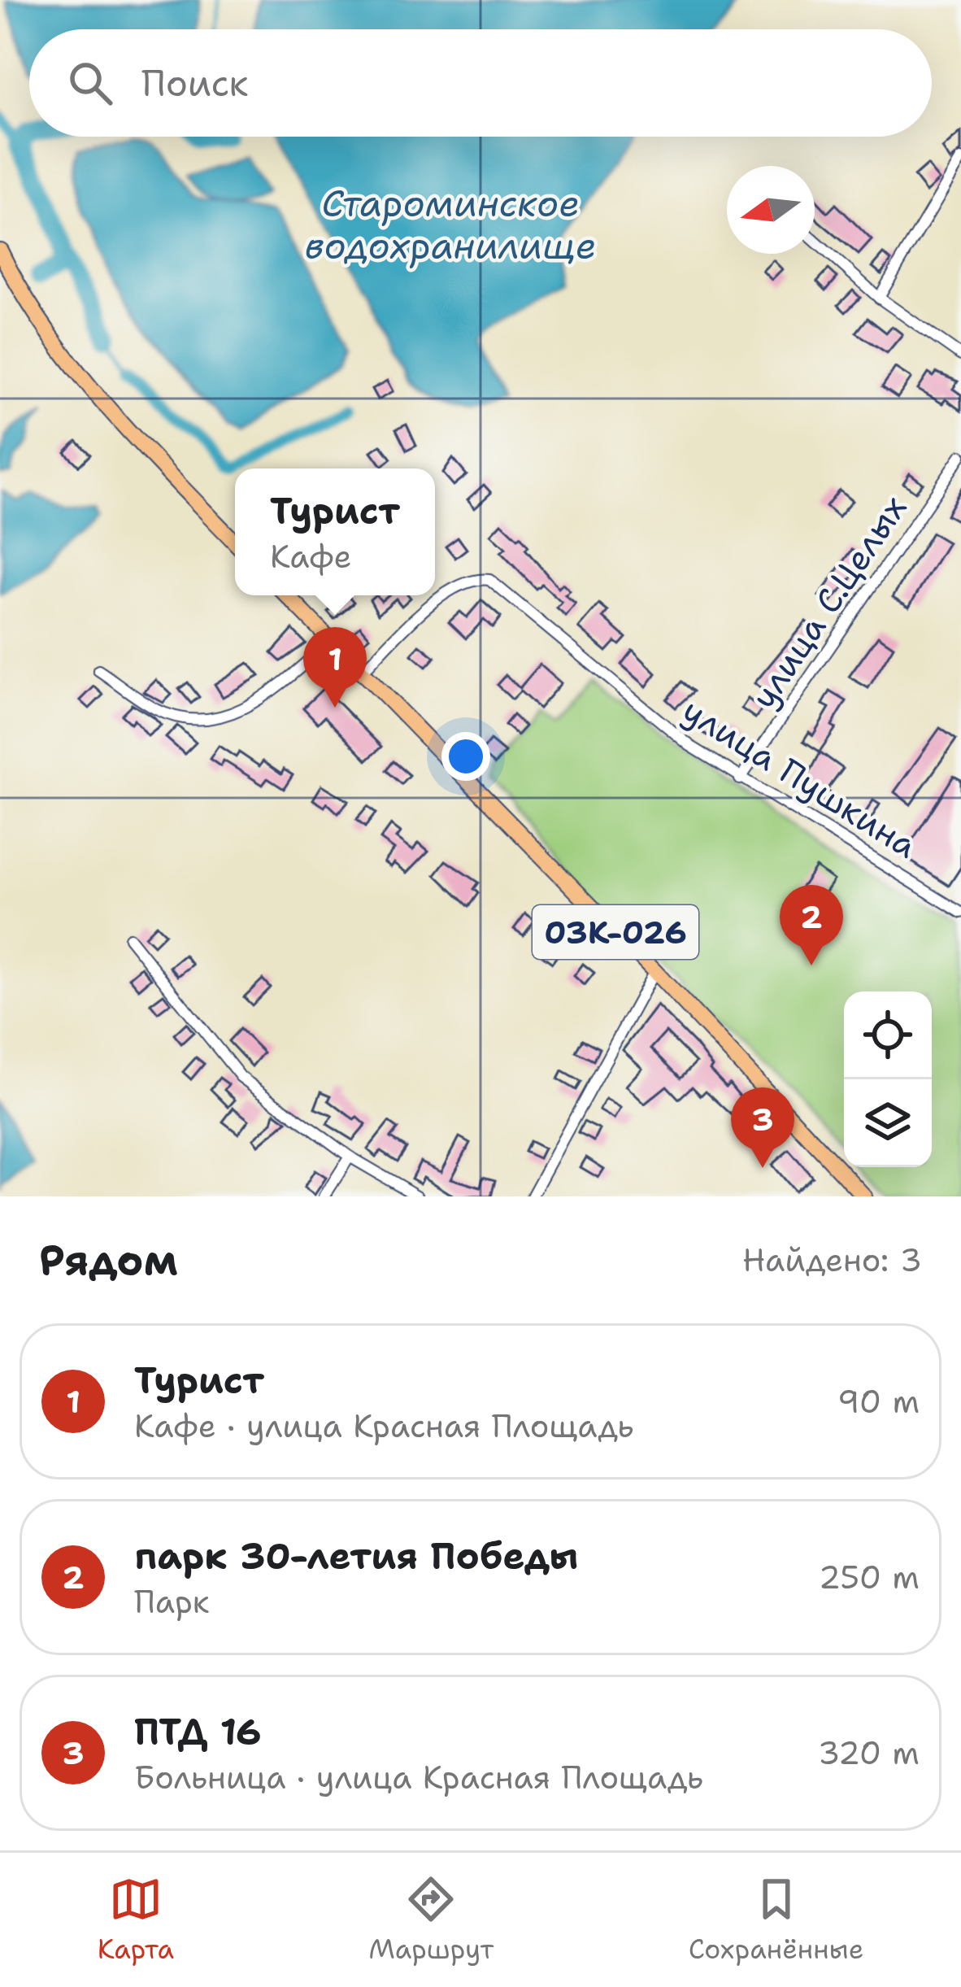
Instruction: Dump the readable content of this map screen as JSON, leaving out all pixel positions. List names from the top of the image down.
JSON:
{
  "streets": {
    "main road": ["03К-026"],
    "street": ["улица С.Целых", "улица Пушкина"]
  },
  "crossings": [
    ["улица С.Целых", "улица Пушкина"],
    ["улица Пушкина", "03К-026"]
  ],
  "water": ["Староминское водохранилище"],
  "north": "left",
  "page": {
    "search": "Поиск",
    "popup": ["Турист", "Кафе"],
    "pins": ["1", "2", "3"],
    "heading": ["Рядом", "Найдено: 3"],
    "list": [
      {
        "mark": "1",
        "name": "Турист",
        "note": "Кафе · улица Красная Площадь",
        "value": "90 m"
      },
      {
        "mark": "2",
        "name": "парк 30-летия Победы",
        "note": "Парк",
        "value": "250 m"
      },
      {
        "mark": "3",
        "name": "ПТД 16",
        "note": "Больница · улица Красная Площадь",
        "value": "320 m"
      }
    ],
    "nav": ["Карта", "Маршрут", "Сохранённые"]
  }
}
